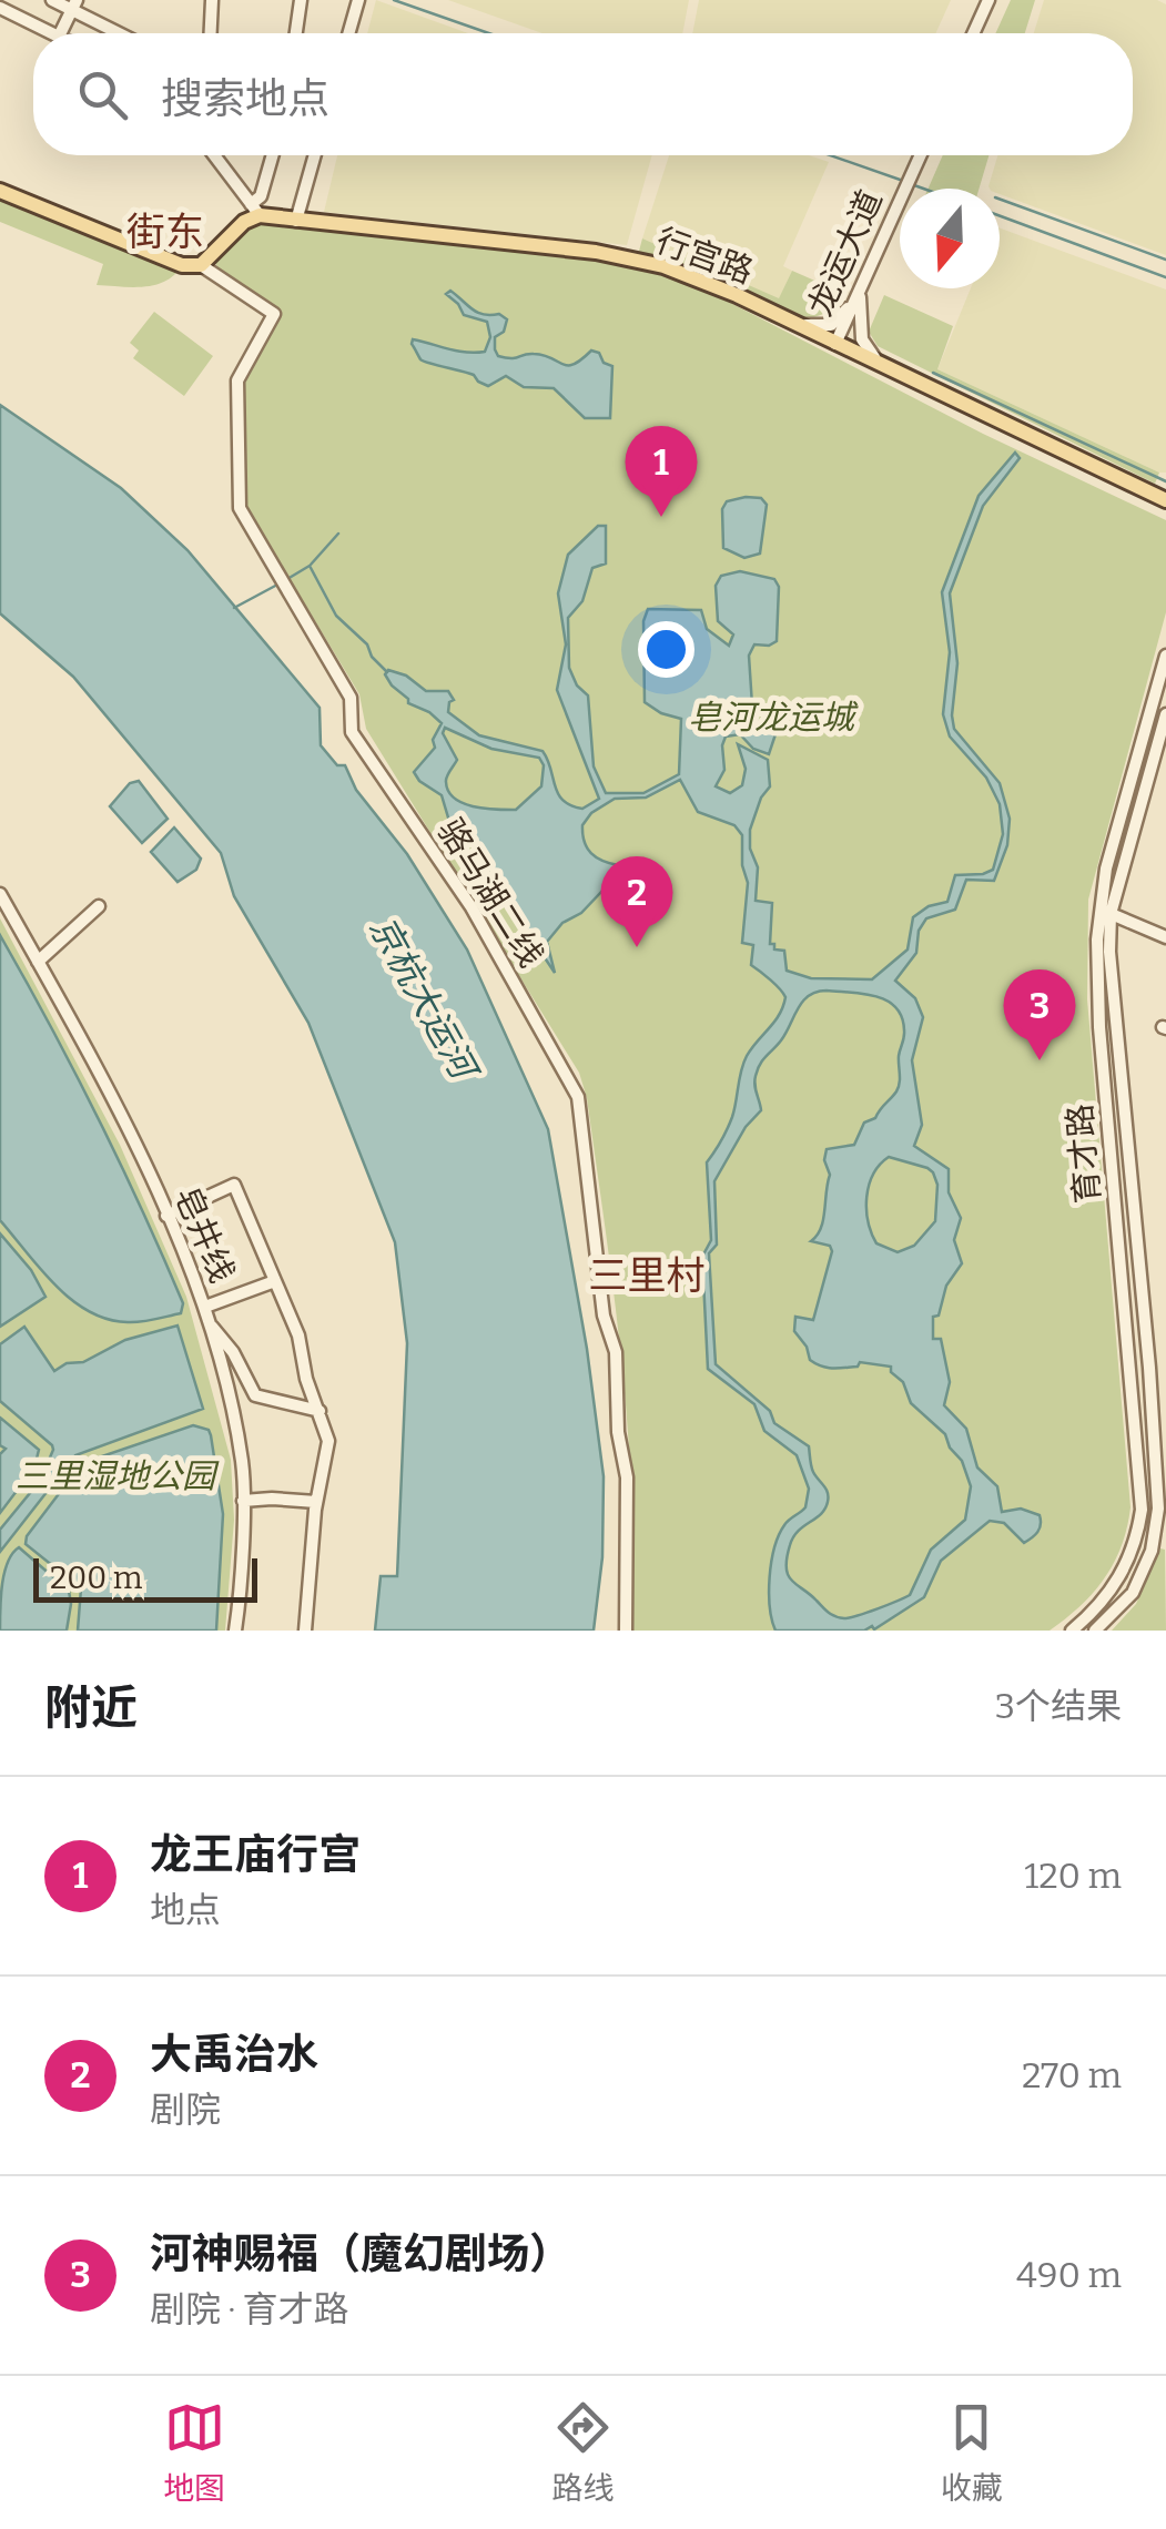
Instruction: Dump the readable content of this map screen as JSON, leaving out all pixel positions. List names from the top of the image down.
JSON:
{
  "streets": {
    "main road": ["行宫路"],
    "street": [
      "龙运大道",
      "骆马湖二线",
      "育才路",
      "皂井线"
    ]
  },
  "crossings": [
    ["龙运大道", "行宫路"]
  ],
  "districts": ["街东", "三里村"],
  "water": ["京杭大运河"],
  "parks": ["皂河龙运城", "三里湿地公园"],
  "scale_bar": "200 m",
  "north": "bottom",
  "page": {
    "search": "搜索地点",
    "pins": ["1", "2", "3"],
    "scale": "200 m",
    "heading": ["附近", "3个结果"],
    "list": [
      {
        "mark": "1",
        "name": "龙王庙行宫",
        "note": "地点",
        "value": "120 m"
      },
      {
        "mark": "2",
        "name": "大禹治水",
        "note": "剧院",
        "value": "270 m"
      },
      {
        "mark": "3",
        "name": "河神赐福（魔幻剧场）",
        "note": "剧院 · 育才路",
        "value": "490 m"
      }
    ],
    "nav": ["地图", "路线", "收藏"]
  }
}
